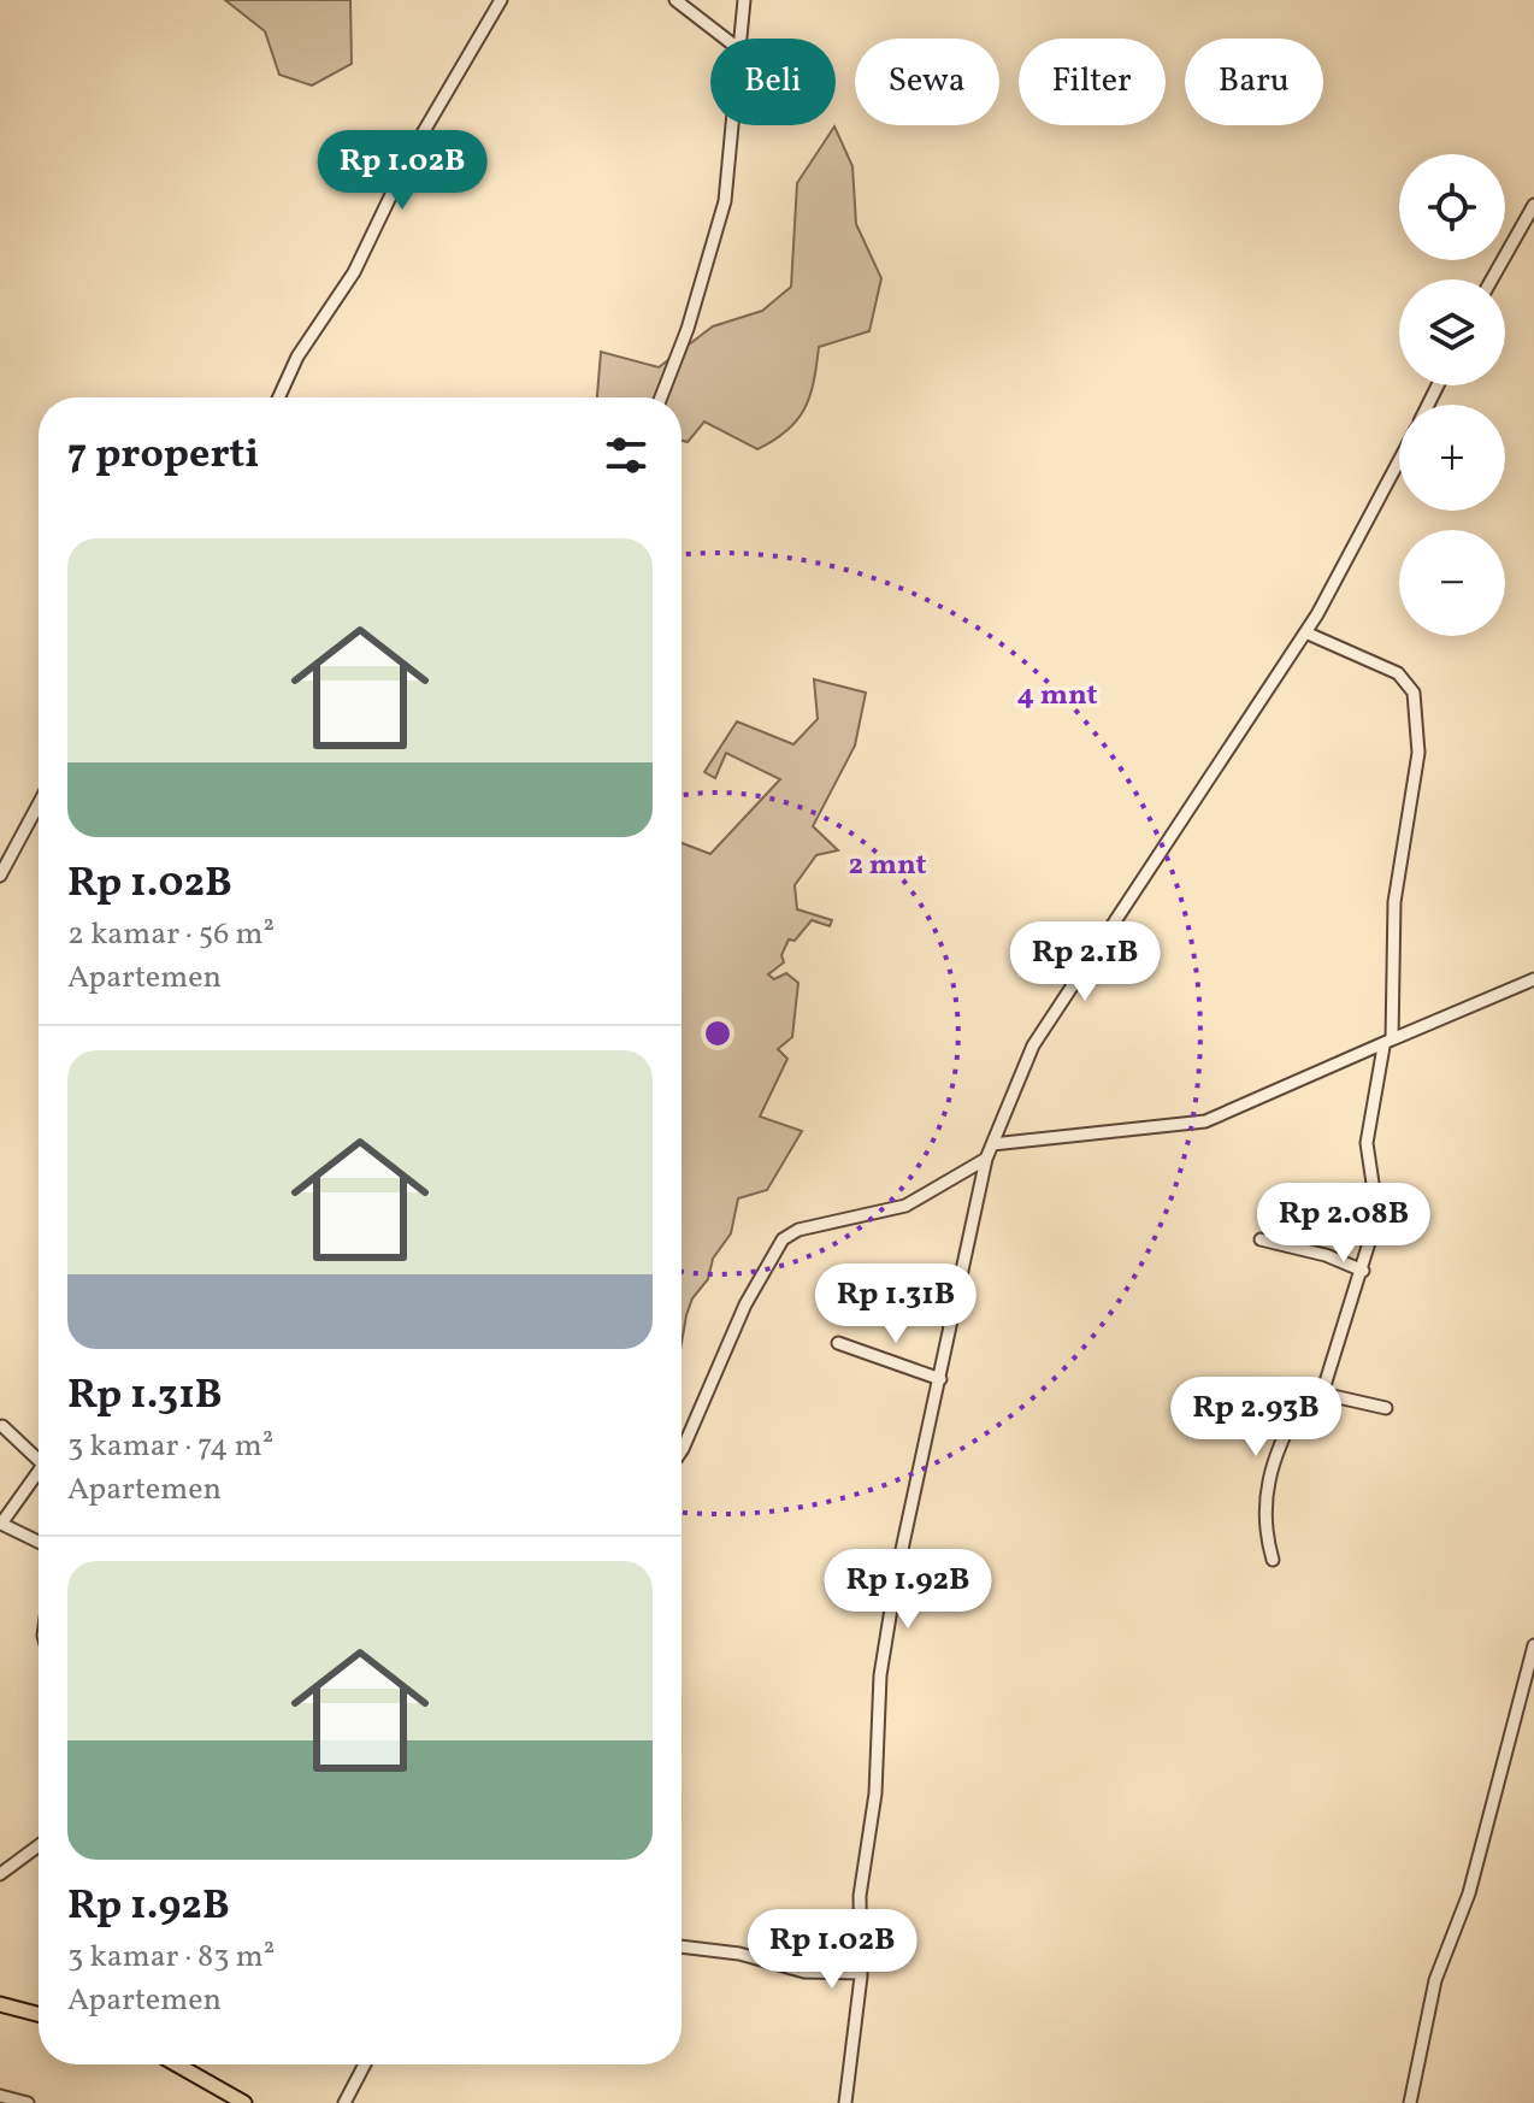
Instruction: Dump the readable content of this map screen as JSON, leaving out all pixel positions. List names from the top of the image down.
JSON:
{
  "page": {
    "chip": [
      "Beli",
      "Sewa",
      "Filter",
      "Baru"
    ],
    "price": [
      "Rp 1.02B",
      "Rp 2.1B",
      "Rp 2.08B",
      "Rp 1.31B",
      "Rp 2.93B",
      "Rp 1.92B",
      "Rp 1.02B"
    ],
    "map_buttons": ["+", "−"],
    "heading": "7 properti",
    "list": [
      {
        "name": "Rp 1.02B",
        "note": "2 kamar · 56 m² · Apartemen"
      },
      {
        "name": "Rp 1.31B",
        "note": "3 kamar · 74 m² · Apartemen"
      },
      {
        "name": "Rp 1.92B",
        "note": "3 kamar · 83 m² · Apartemen"
      }
    ]
  },
  "rings": ["4 mnt", "2 mnt"]
}
